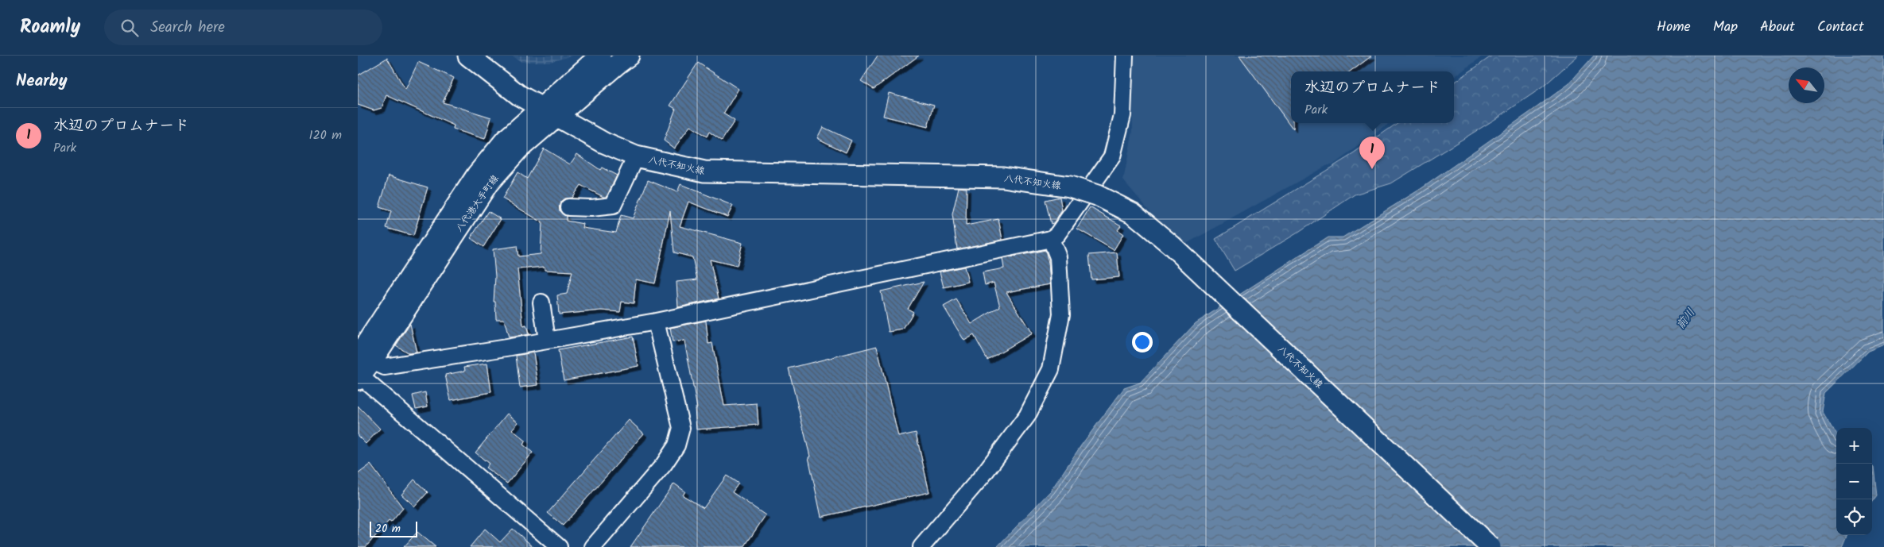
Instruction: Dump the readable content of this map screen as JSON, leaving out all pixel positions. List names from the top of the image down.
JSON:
{
  "streets": {
    "main road": ["八代不知火線", "八代港大手町線"]
  },
  "crossings": [
    ["八代不知火線", "八代港大手町線"]
  ],
  "water": ["前川"],
  "scale_bar": "20 m",
  "north": "top left",
  "page": {
    "header": "Roamly",
    "search": "Search here",
    "nav": [
      "Home",
      "Map",
      "About",
      "Contact"
    ],
    "heading": "Nearby",
    "popup": ["水辺のプロムナード", "Park"],
    "list": [
      {
        "mark": "1",
        "name": "水辺のプロムナード",
        "note": "Park",
        "value": "120 m"
      }
    ],
    "pins": "1",
    "map_buttons": ["+", "−"],
    "scale": "20 m"
  }
}
